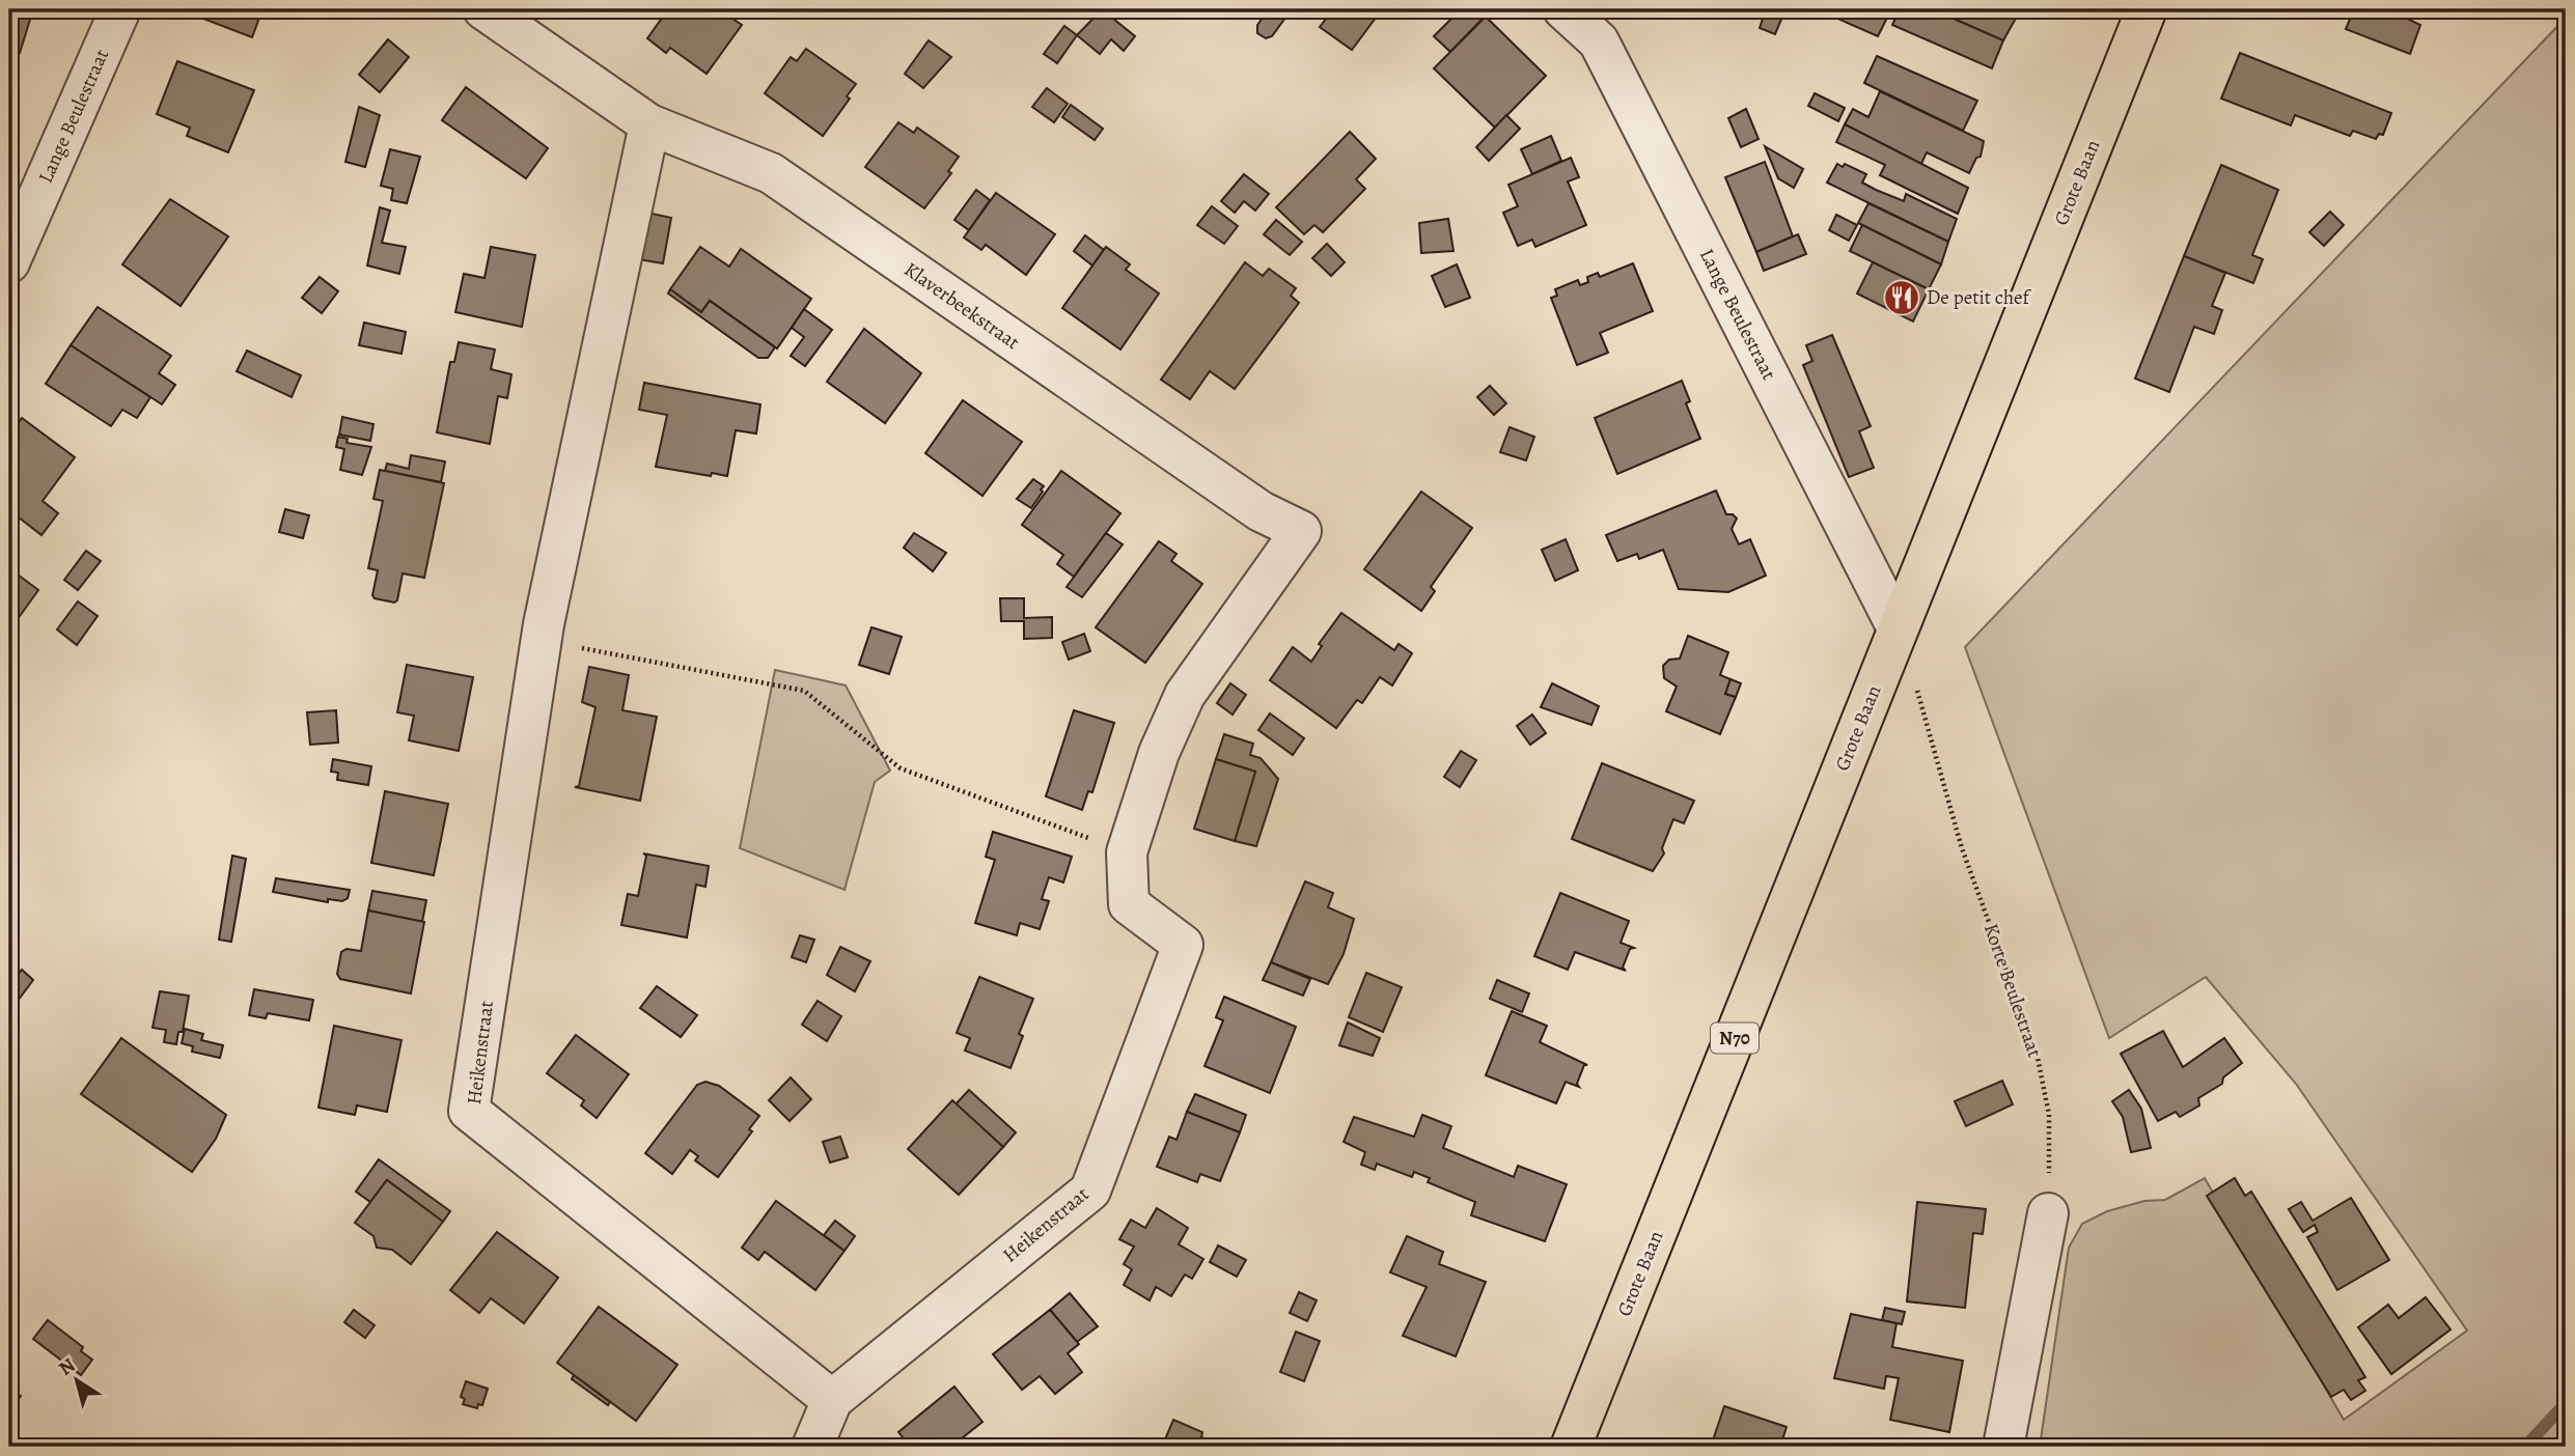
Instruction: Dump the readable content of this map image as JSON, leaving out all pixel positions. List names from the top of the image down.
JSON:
{
  "streets": {
    "main road": ["Grote Baan", "N70"],
    "street": ["Lange Beulestraat", "Klaverbeekstraat", "Heikenstraat"],
    "path": ["Korte Beulestraat"]
  },
  "crossings": [
    ["Lange Beulestraat", "Grote Baan"],
    ["Lange Beulestraat", "Korte Beulestraat"],
    ["Grote Baan", "Korte Beulestraat"],
    ["Klaverbeekstraat", "Heikenstraat"]
  ],
  "places": {
    "restaurant": ["De petit chef"]
  },
  "north": "top left"
}
